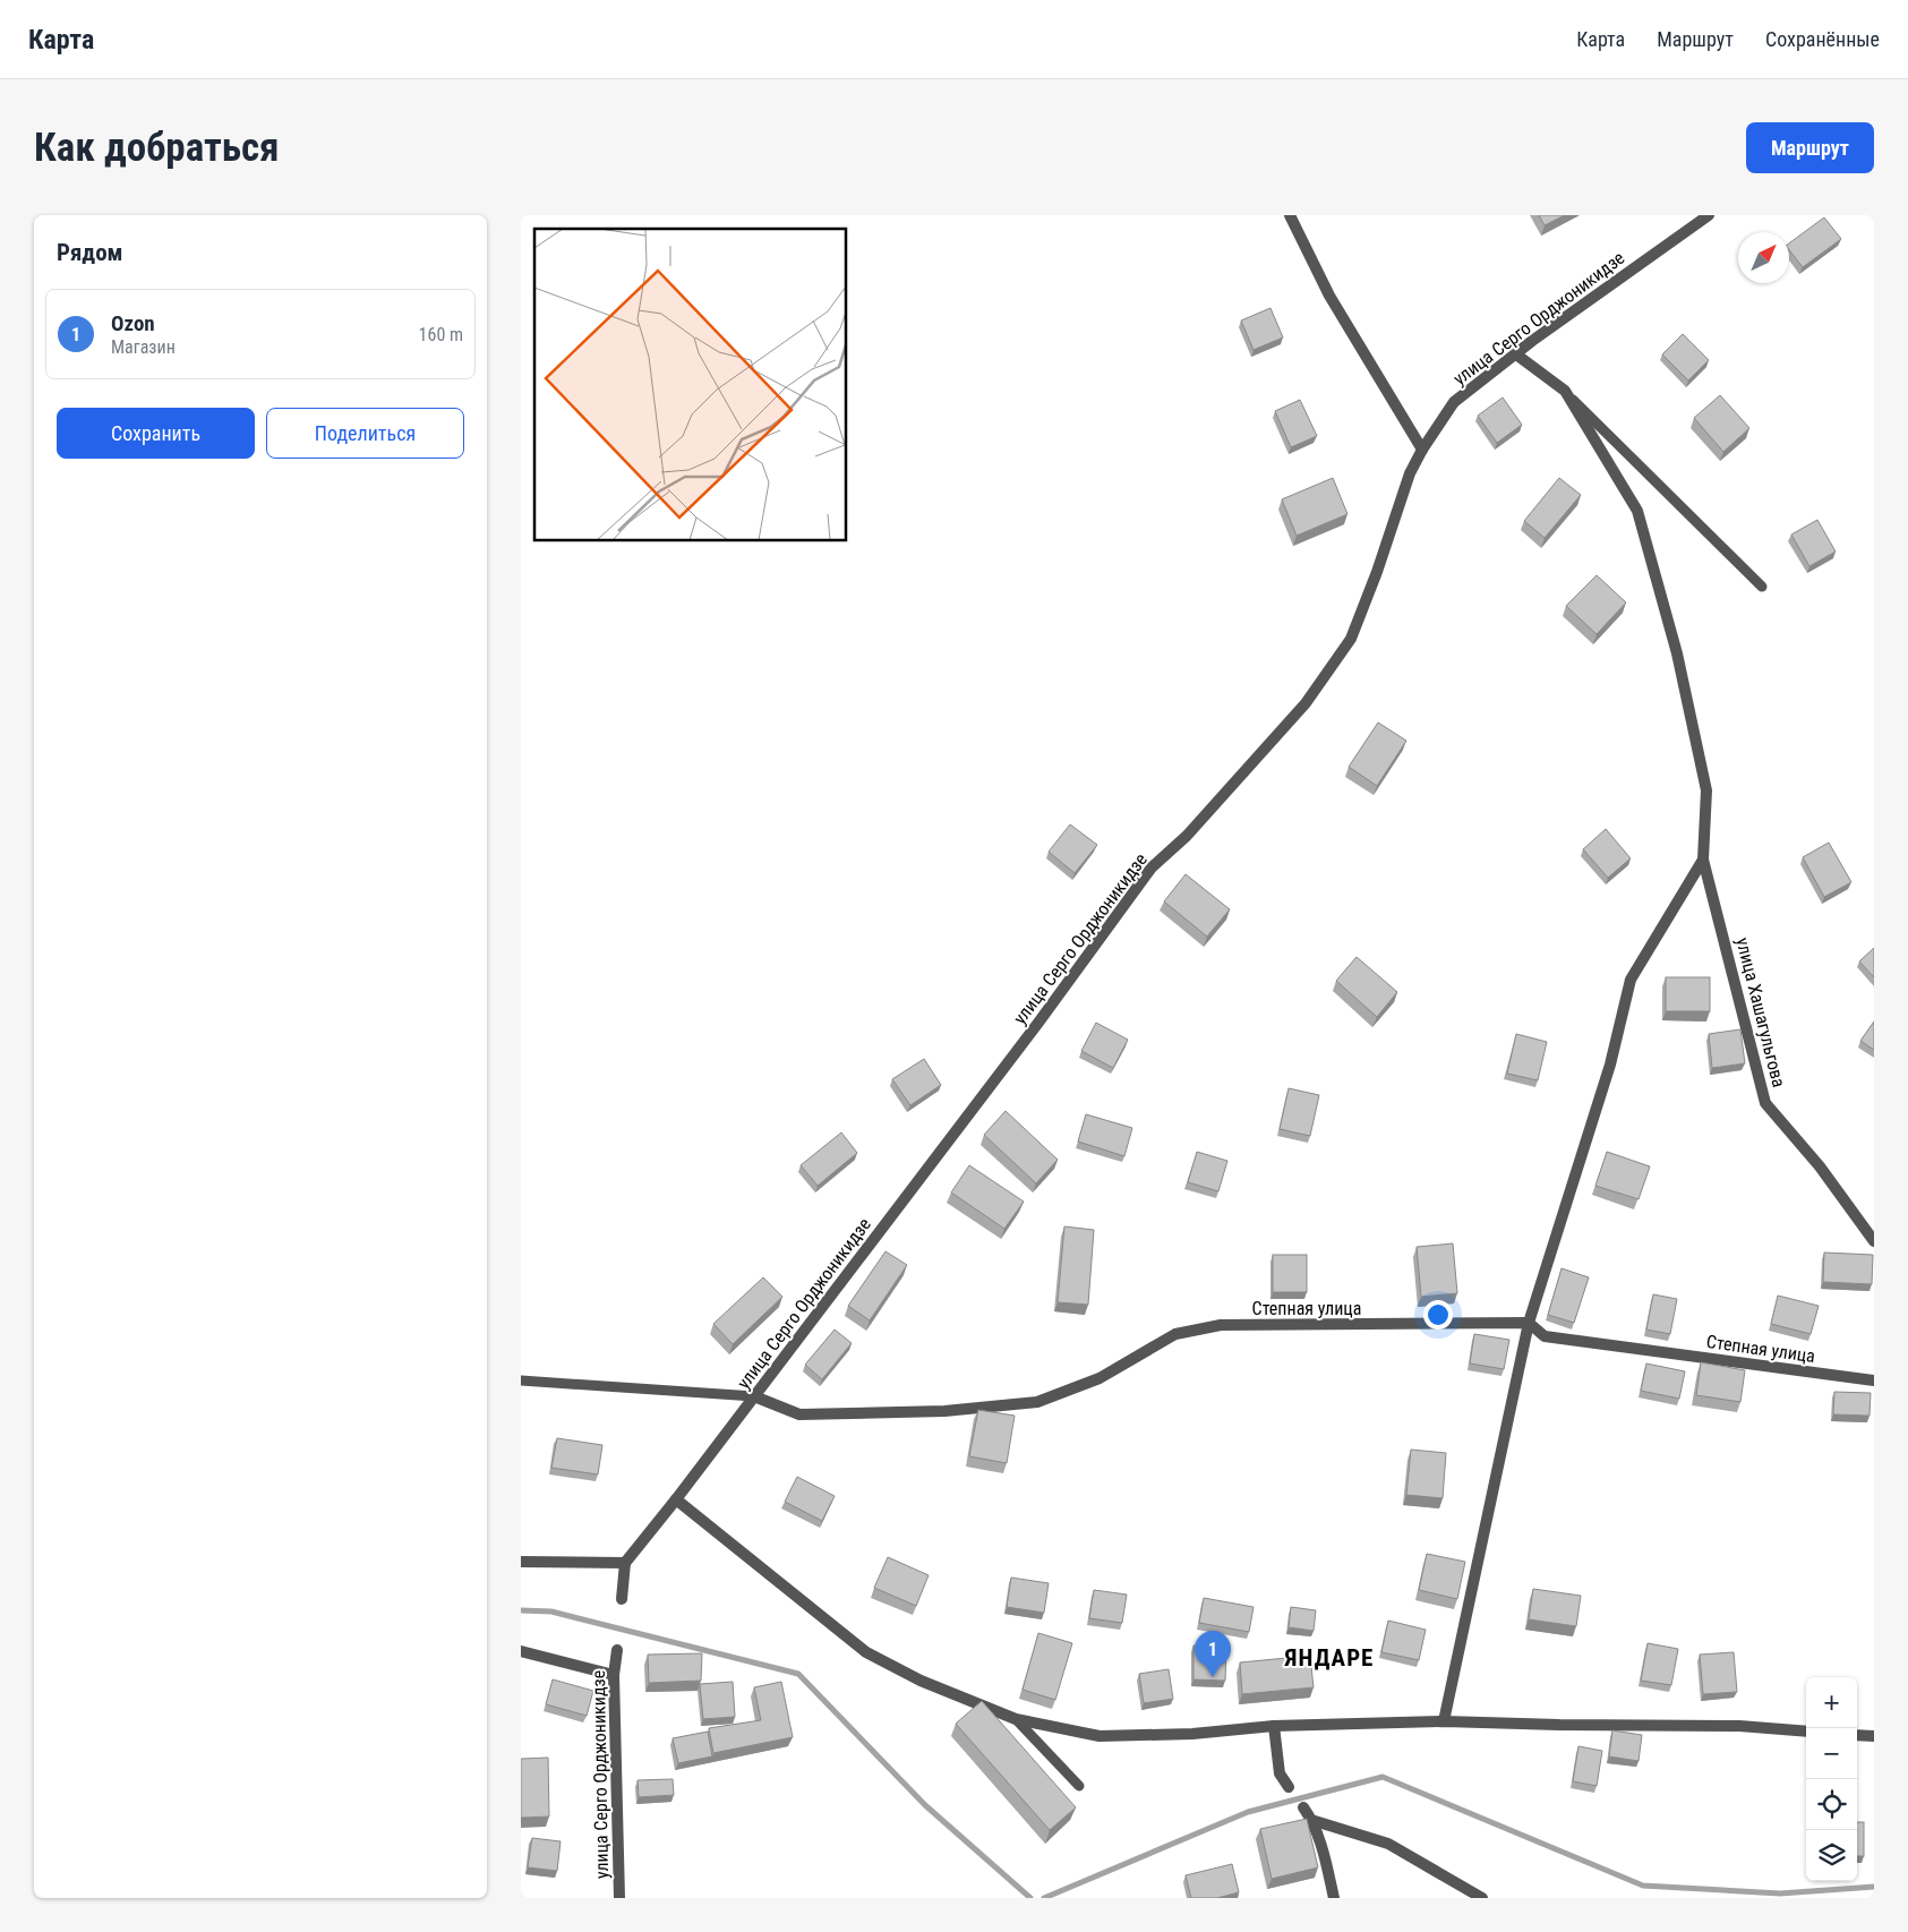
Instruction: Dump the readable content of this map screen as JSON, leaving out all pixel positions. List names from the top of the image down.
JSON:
{
  "streets": {
    "street": ["улица Серго Орджоникидзе", "улица Хашагульгова", "Степная улица"]
  },
  "crossings": [
    ["улица Серго Орджоникидзе", "Степная улица"]
  ],
  "districts": ["ЯНДАРЕ"],
  "north": "top right",
  "page": {
    "header": "Карта",
    "nav": ["Карта", "Маршрут", "Сохранённые"],
    "buttons": [
      "Маршрут",
      ["Сохранить", "Поделиться"]
    ],
    "title": "Как добраться",
    "heading": "Рядом",
    "list": [
      {
        "mark": "1",
        "name": "Ozon",
        "note": "Магазин",
        "value": "160 m"
      }
    ],
    "pins": "1",
    "map_buttons": ["+", "−"]
  }
}
